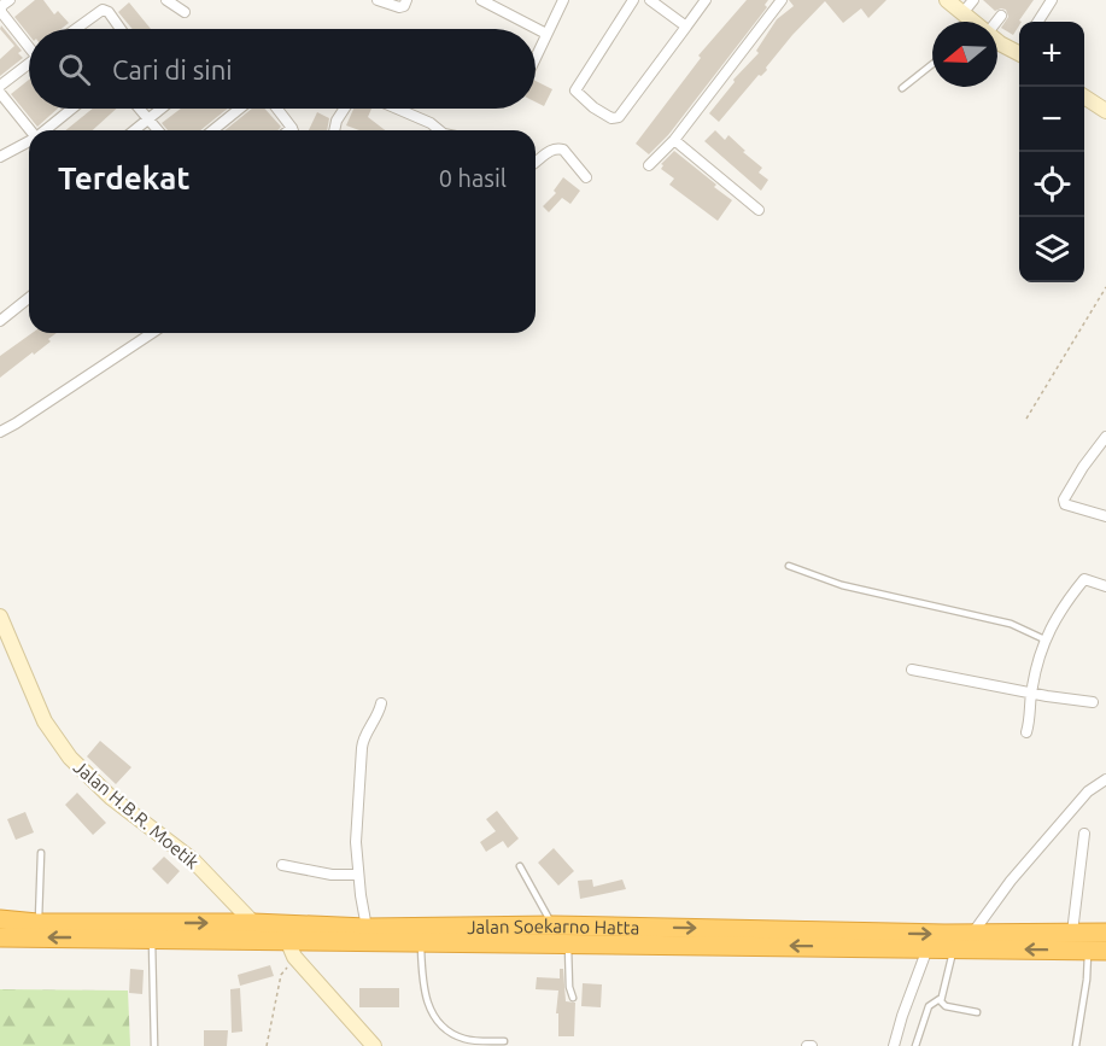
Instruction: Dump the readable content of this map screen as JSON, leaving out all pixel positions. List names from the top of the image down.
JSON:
{
  "streets": {
    "highway": ["Jalan Soekarno Hatta"],
    "street": ["Jalan H.B.R. Moetik"]
  },
  "crossings": [
    ["Jalan H.B.R. Moetik", "Jalan Soekarno Hatta"]
  ],
  "north": "left",
  "page": {
    "map_buttons": ["+", "−"],
    "search": "Cari di sini",
    "heading": ["Terdekat", "0 hasil"]
  }
}
